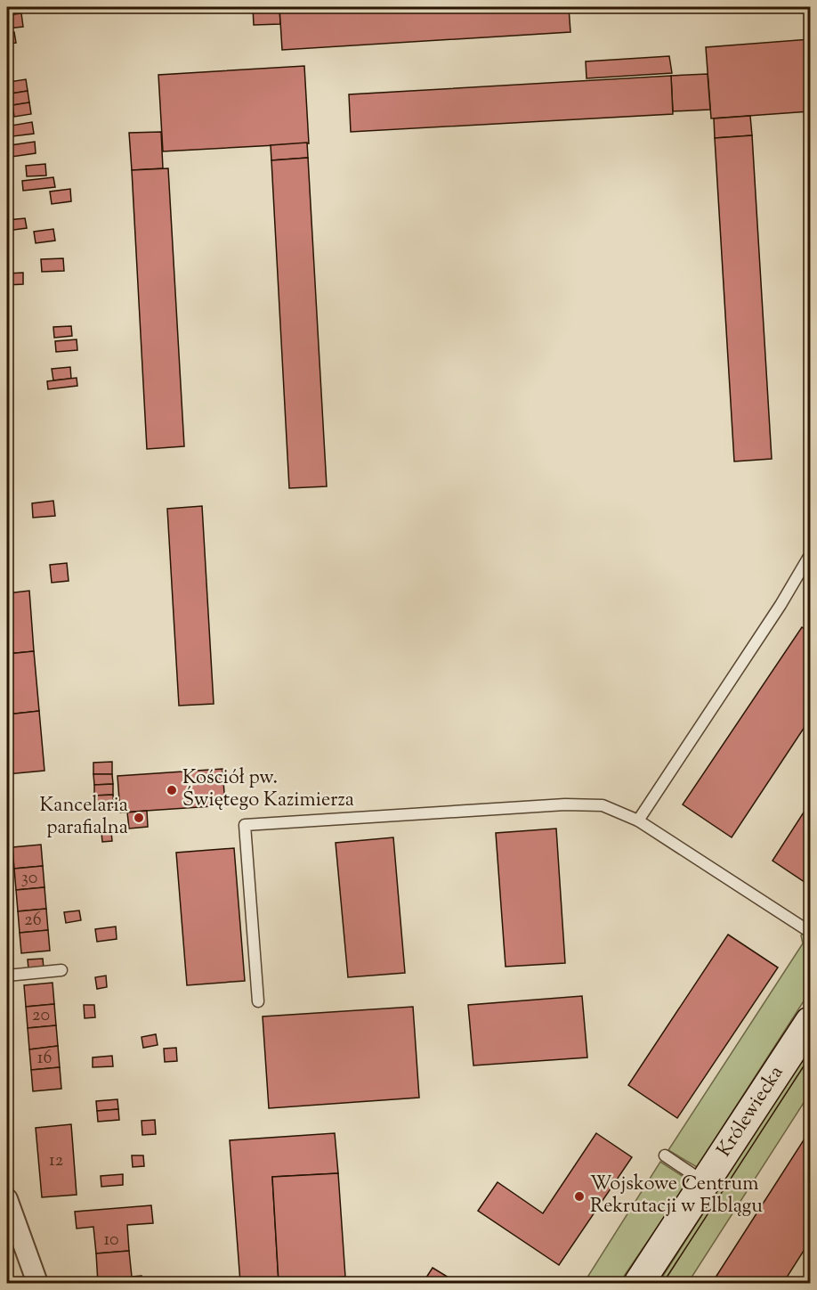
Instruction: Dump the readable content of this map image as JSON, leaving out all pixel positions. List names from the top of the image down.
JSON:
{
  "streets": {
    "main road": ["Królewiecka"]
  },
  "places": ["Kościół pw. Świętego Kazimierza", "Kancelaria parafialna", "Wojskowe Centrum Rekrutacji w Elblągu"],
  "house_numbers": [
    "30",
    "26",
    "20",
    "16",
    "12",
    "10"
  ]
}
